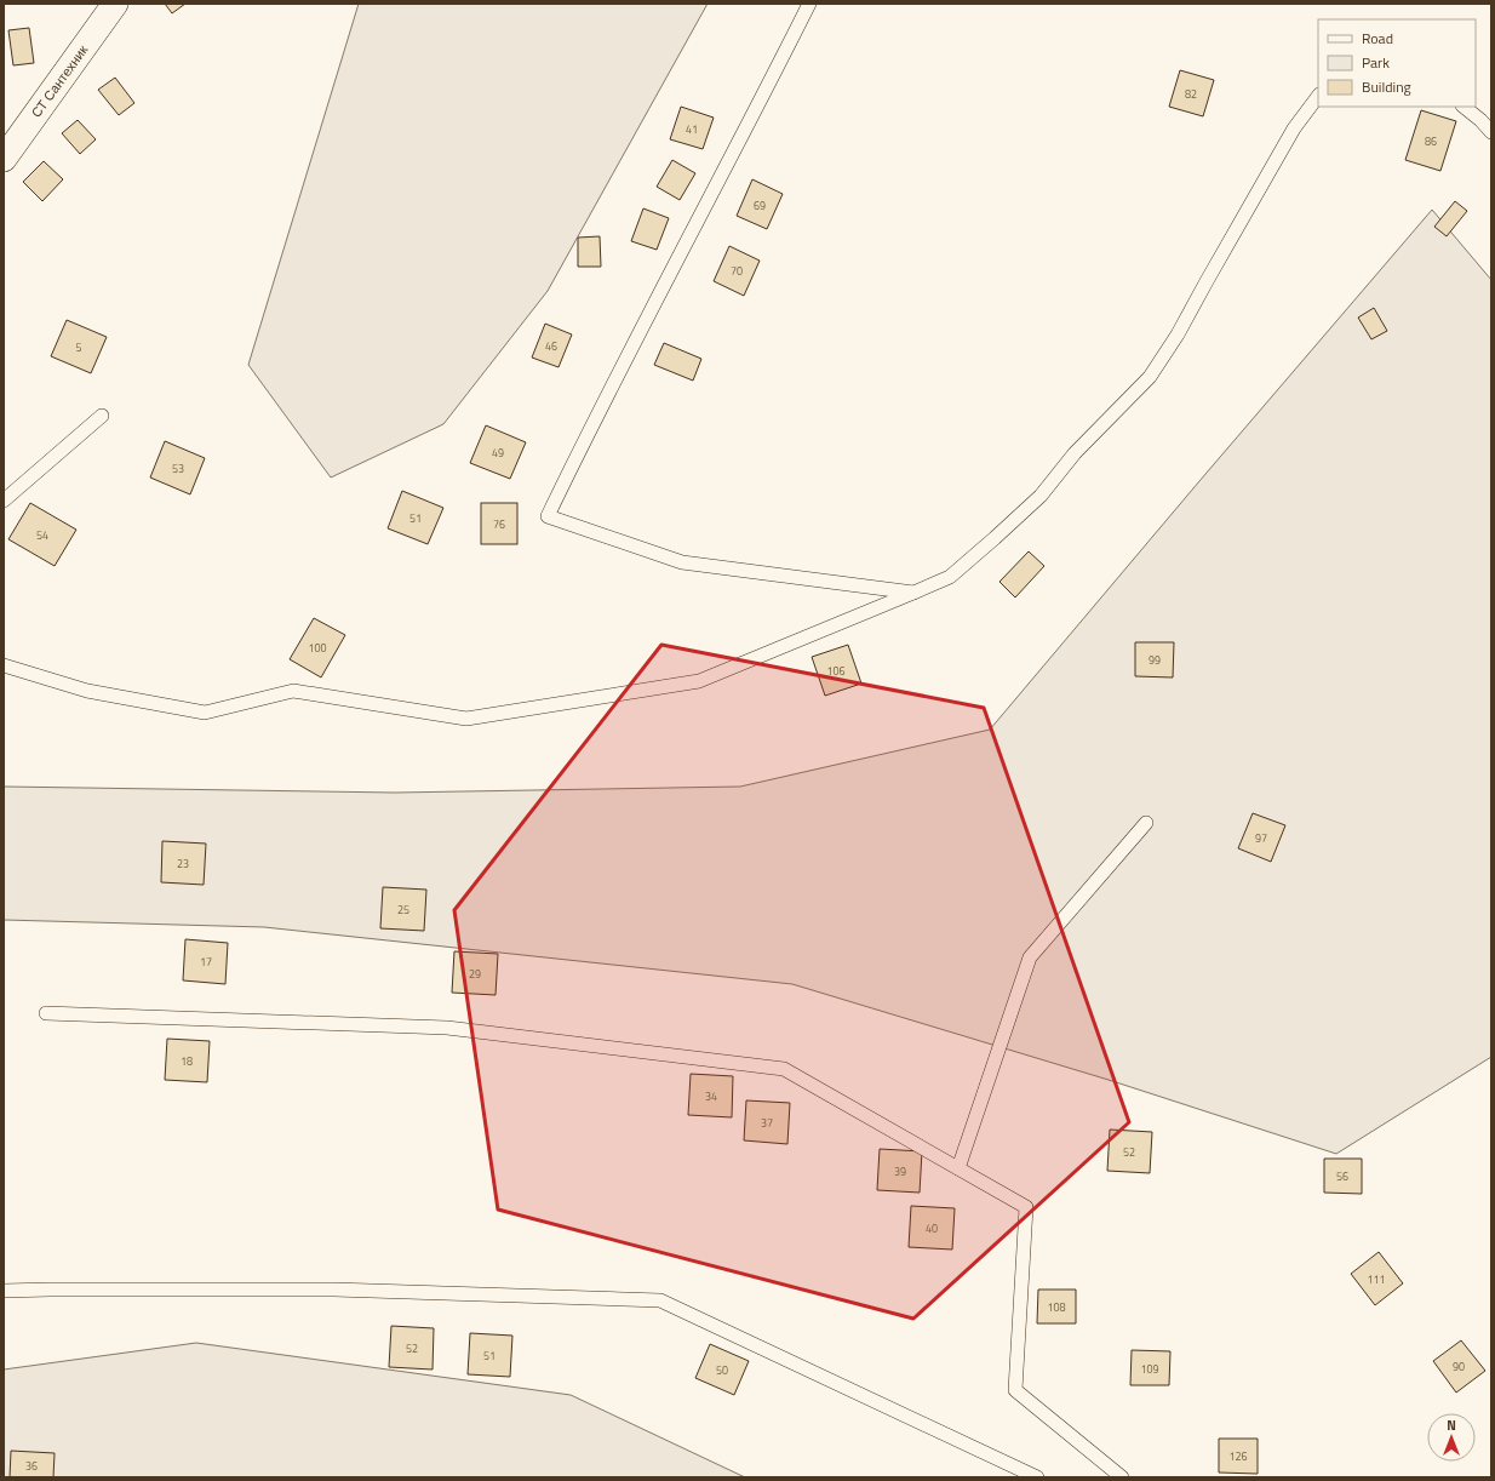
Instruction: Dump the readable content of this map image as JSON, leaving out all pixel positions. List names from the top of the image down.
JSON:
{
  "streets": {
    "street": ["СТ Сантехник"]
  },
  "house_numbers": [
    "82",
    "41",
    "86",
    "69",
    "70",
    "46",
    "5",
    "49",
    "53",
    "51",
    "76",
    "54",
    "100",
    "99",
    "106",
    "97",
    "23",
    "25",
    "17",
    "29",
    "18",
    "34",
    "37",
    "52",
    "39",
    "56",
    "40",
    "111",
    "108",
    "52",
    "51",
    "90",
    "109",
    "50",
    "126",
    "36"
  ],
  "legend": ["Road", "Park", "Building"],
  "north": "top"
}
